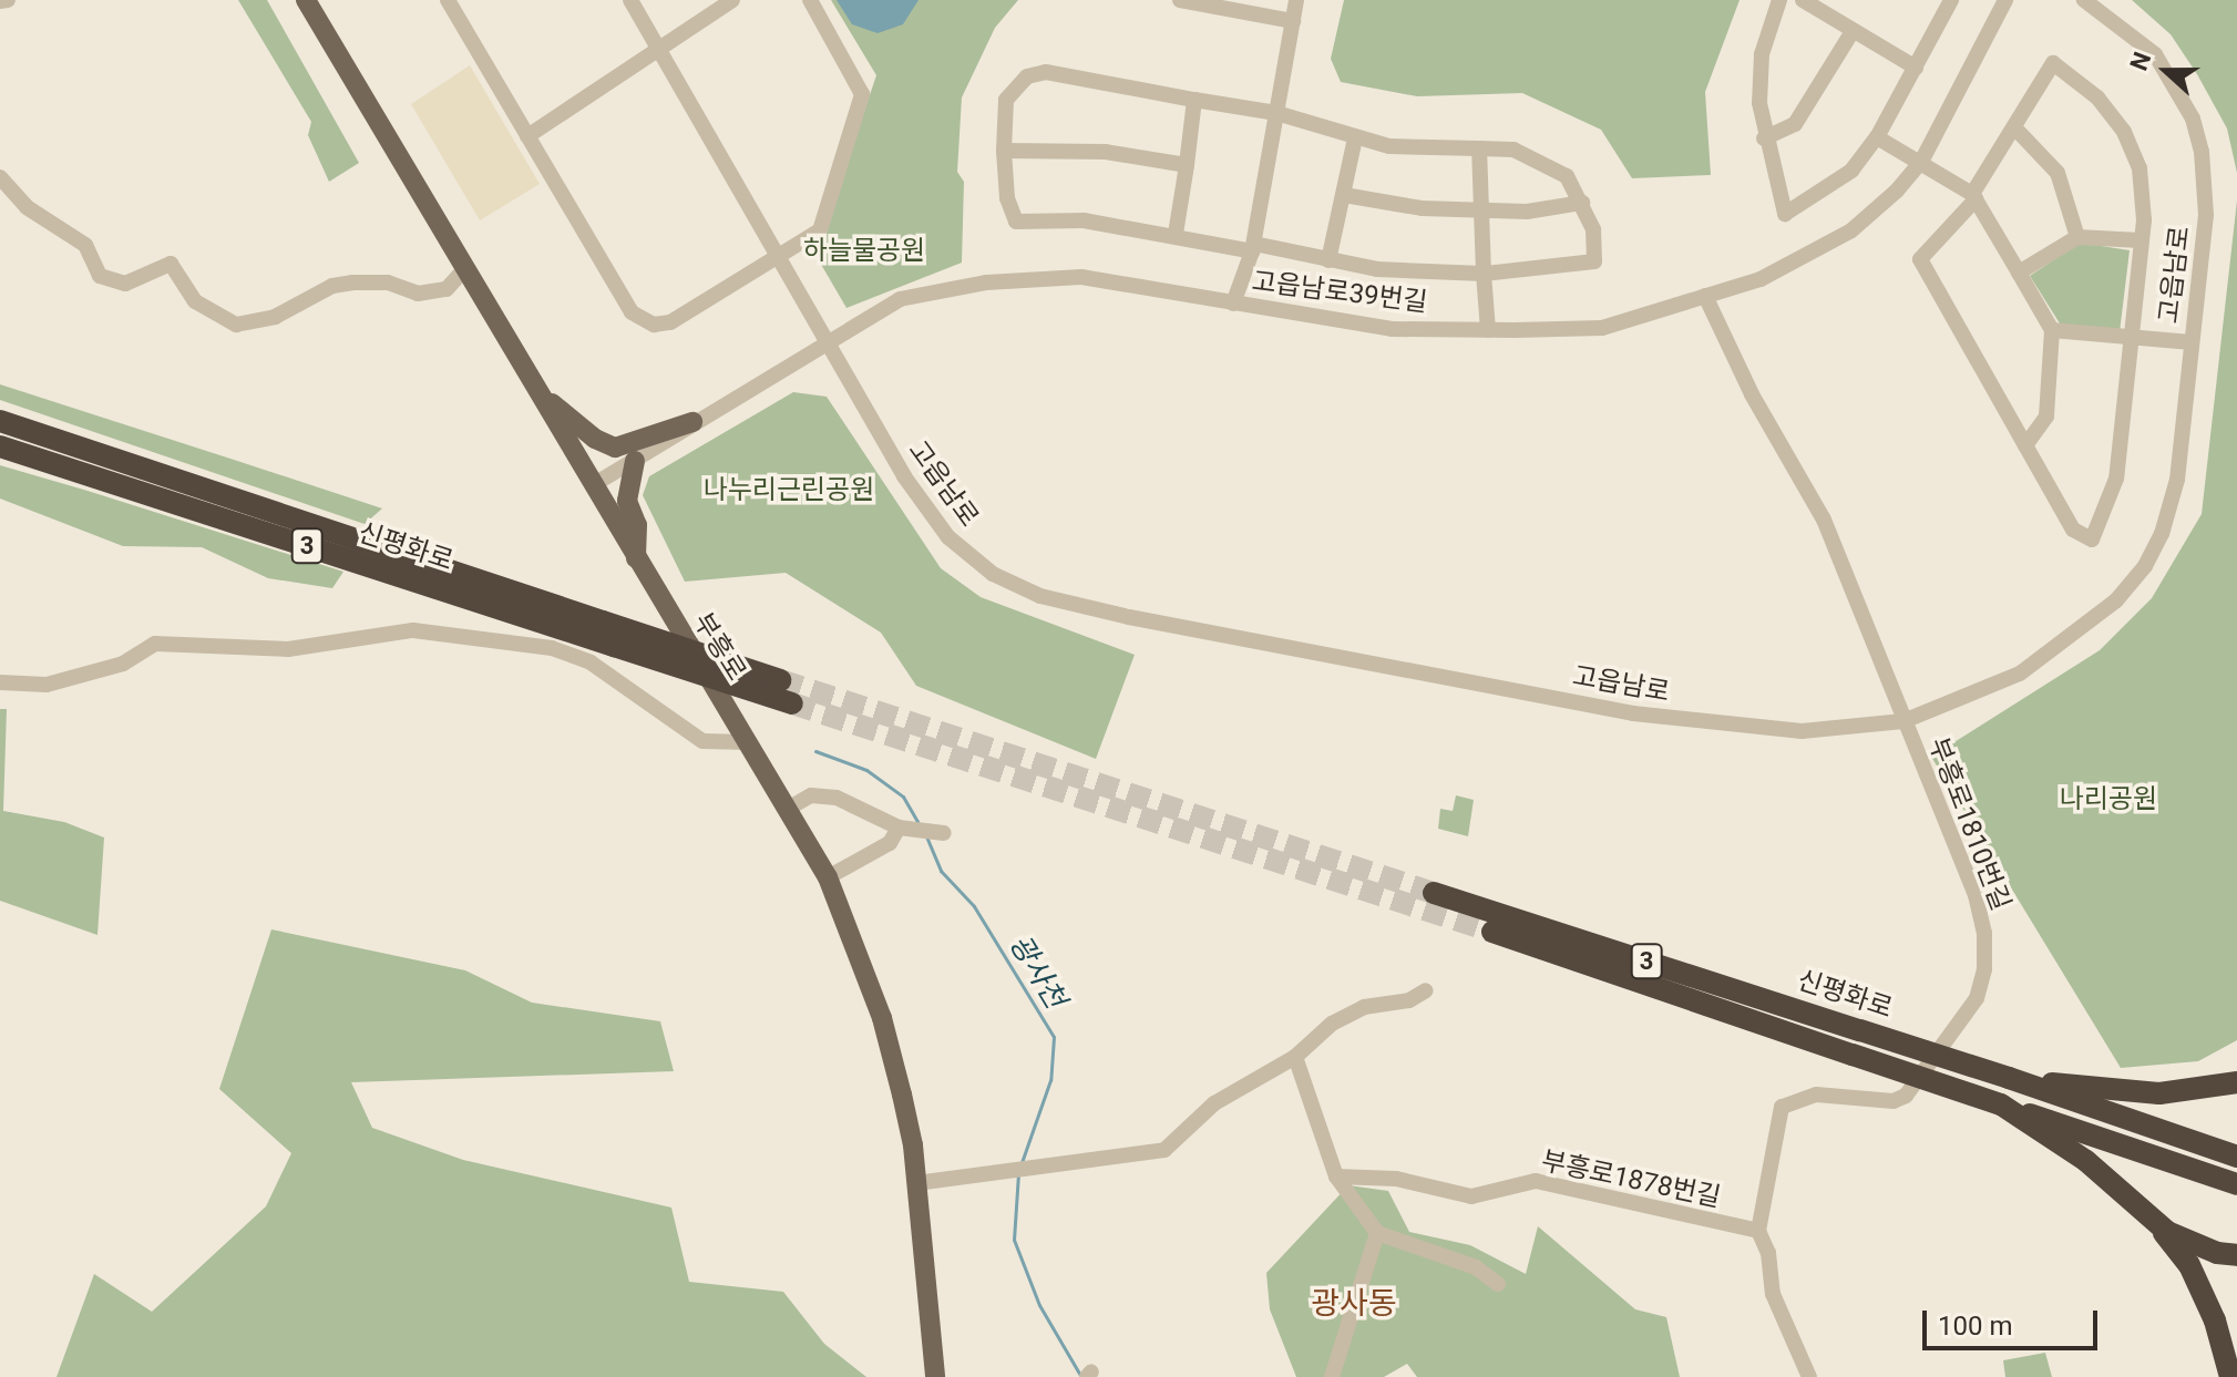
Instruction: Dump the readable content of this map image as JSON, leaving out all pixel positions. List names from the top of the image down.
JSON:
{
  "streets": {
    "highway": ["3", "신평화로"],
    "main road": ["부흥로"],
    "street": [
      "고읍남로",
      "고읍남로39번길",
      "부흥로1810번길",
      "부흥로1878번길"
    ]
  },
  "crossings": [
    ["고읍남로", "고읍남로39번길"],
    ["고읍남로", "부흥로1810번길"],
    ["부흥로1810번길", "부흥로1878번길"]
  ],
  "districts": ["광사동"],
  "water": ["광사천"],
  "parks": ["하늘물공원", "나누리근린공원", "나리공원"],
  "scale_bar": "100 m",
  "north": "left"
}
